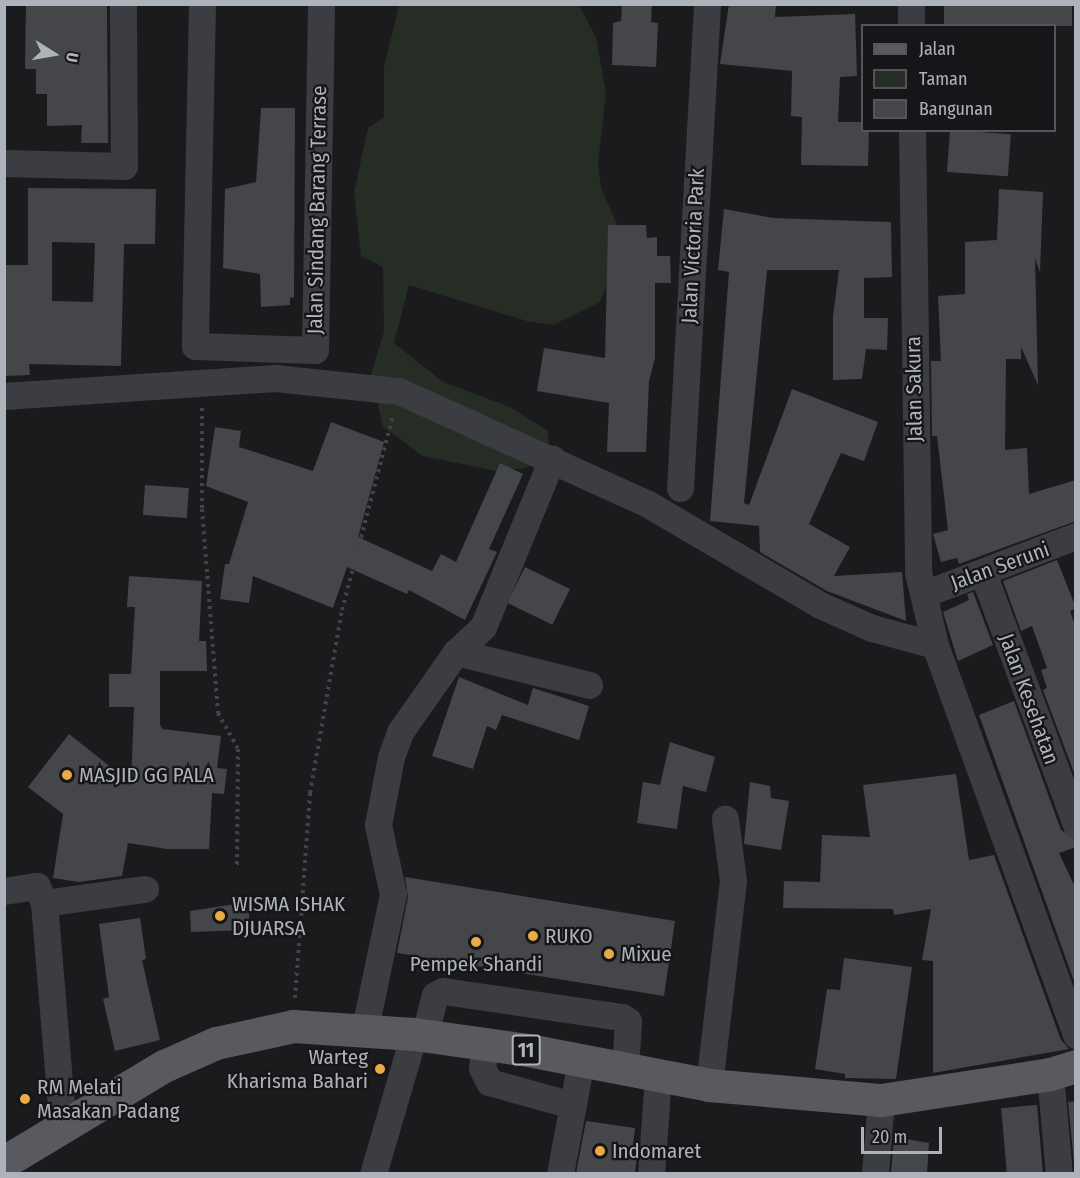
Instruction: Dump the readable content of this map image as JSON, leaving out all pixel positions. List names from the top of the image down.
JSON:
{
  "streets": {
    "main road": ["11"],
    "street": [
      "Jalan Sindang Barang Terrase",
      "Jalan Victoria Park",
      "Jalan Sakura",
      "Jalan Seruni",
      "Jalan Kesehatan"
    ]
  },
  "crossings": [
    ["Jalan Sakura", "Jalan Seruni"],
    ["Jalan Seruni", "Jalan Kesehatan"]
  ],
  "places": [
    "MASJID GG PALA",
    "WISMA ISHAK DJUARSA",
    "RUKO",
    "Pempek Shandi",
    "Mixue",
    "Warteg Kharisma Bahari",
    "RM Melati Masakan Padang",
    "Indomaret"
  ],
  "legend": ["Jalan", "Taman", "Bangunan"],
  "scale_bar": "20 m",
  "north": "right"
}
